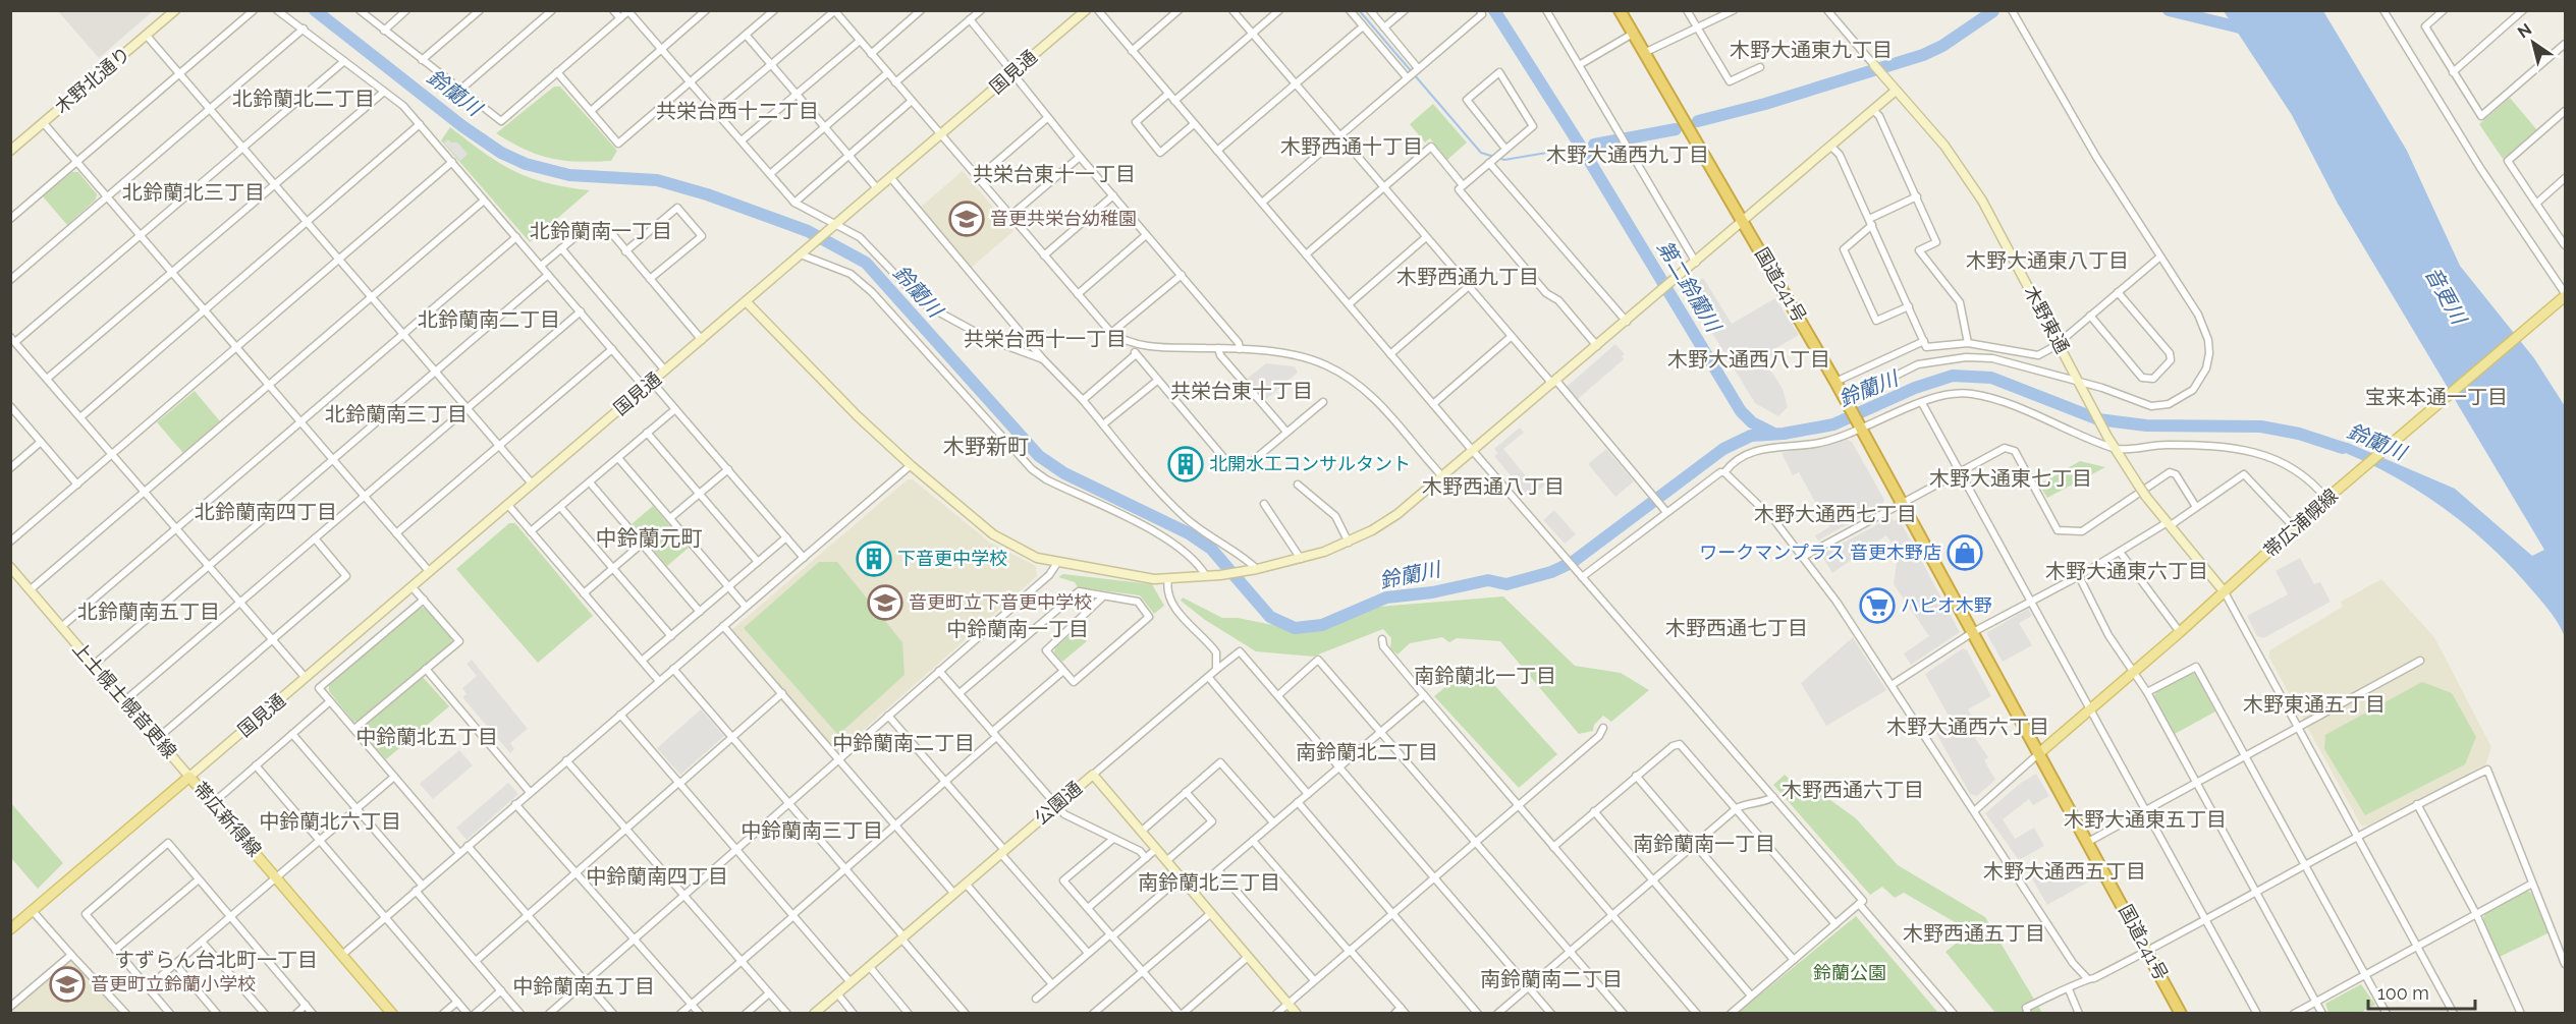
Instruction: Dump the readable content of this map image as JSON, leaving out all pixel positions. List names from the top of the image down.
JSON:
{
  "streets": {
    "highway": ["国道241号"],
    "main road": ["帯広浦幌線", "帯広新得線"],
    "street": [
      "国見通",
      "木野北通り",
      "木野東通",
      "上士幌士幌音更線",
      "公園通"
    ]
  },
  "crossings": [
    ["国見通", "上士幌士幌音更線"],
    ["国見通", "帯広新得線"],
    ["国道241号", "帯広浦幌線"],
    ["木野東通", "帯広浦幌線"],
    ["上士幌士幌音更線", "帯広新得線"]
  ],
  "districts": [
    "木野大通東九丁目",
    "北鈴蘭北二丁目",
    "共栄台西十二丁目",
    "木野西通十丁目",
    "木野大通西九丁目",
    "共栄台東十一丁目",
    "北鈴蘭北三丁目",
    "北鈴蘭南一丁目",
    "木野大通東八丁目",
    "木野西通九丁目",
    "北鈴蘭南二丁目",
    "共栄台西十一丁目",
    "木野大通西八丁目",
    "共栄台東十丁目",
    "宝来本通一丁目",
    "北鈴蘭南三丁目",
    "木野新町",
    "木野大通東七丁目",
    "木野西通八丁目",
    "北鈴蘭南四丁目",
    "木野大通西七丁目",
    "中鈴蘭元町",
    "木野大通東六丁目",
    "北鈴蘭南五丁目",
    "木野西通七丁目",
    "中鈴蘭南一丁目",
    "南鈴蘭北一丁目",
    "木野東通五丁目",
    "木野大通西六丁目",
    "中鈴蘭北五丁目",
    "中鈴蘭南二丁目",
    "南鈴蘭北二丁目",
    "木野西通六丁目",
    "木野大通東五丁目",
    "中鈴蘭北六丁目",
    "中鈴蘭南三丁目",
    "南鈴蘭南一丁目",
    "木野大通西五丁目",
    "中鈴蘭南四丁目",
    "南鈴蘭北三丁目",
    "木野西通五丁目",
    "すずらん台北町一丁目",
    "南鈴蘭南二丁目",
    "中鈴蘭南五丁目"
  ],
  "water": ["鈴蘭川", "第二鈴蘭川", "音更川"],
  "parks": ["鈴蘭公園"],
  "places": {
    "school or university": ["音更共栄台幼稚園", "音更町立下音更中学校", "音更町立鈴蘭小学校"],
    "building": ["北開水工コンサルタント", "下音更中学校"],
    "shop": ["ワークマンプラス 音更木野店"],
    "supermarket": ["ハピオ木野"]
  },
  "scale_bar": "100 m",
  "north": "top left"
}
